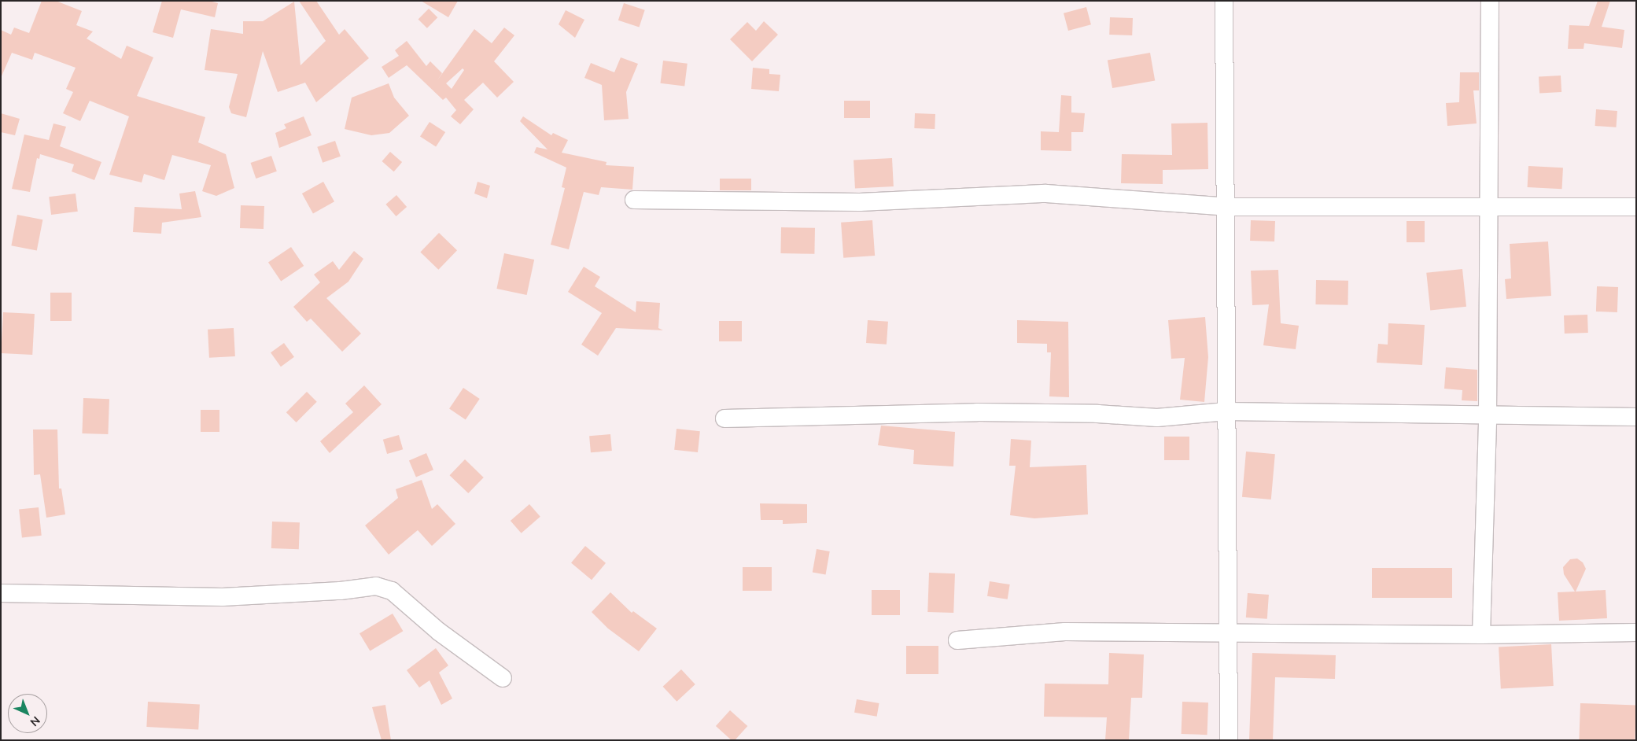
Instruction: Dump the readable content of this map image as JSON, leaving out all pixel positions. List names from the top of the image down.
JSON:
{
  "north": "bottom right"
}
